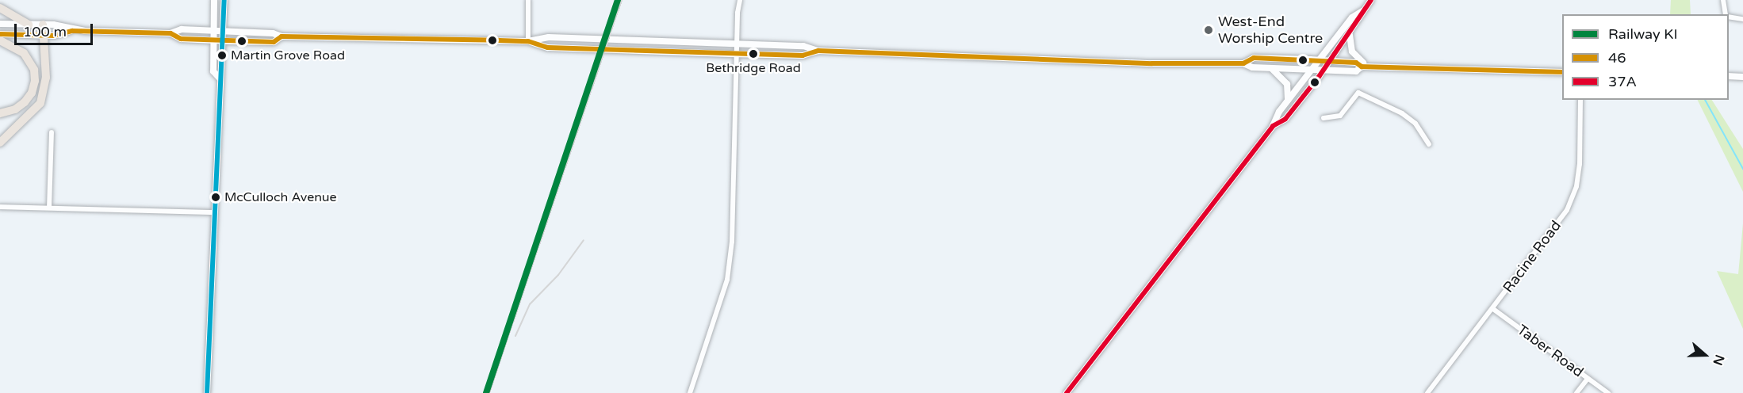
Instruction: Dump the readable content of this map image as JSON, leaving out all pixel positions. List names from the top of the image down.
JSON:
{
  "streets": {
    "street": ["Racine Road", "Taber Road"]
  },
  "crossings": [
    ["Racine Road", "Taber Road"]
  ],
  "places": [
    "West-End Worship Centre",
    "Bethridge Road",
    "Martin Grove Road",
    "McCulloch Avenue"
  ],
  "lines": ["rail line KI", "transit line 37A", "transit line 46"],
  "legend": ["Railway KI", "46", "37A"],
  "scale_bar": "100 m",
  "north": "right"
}
